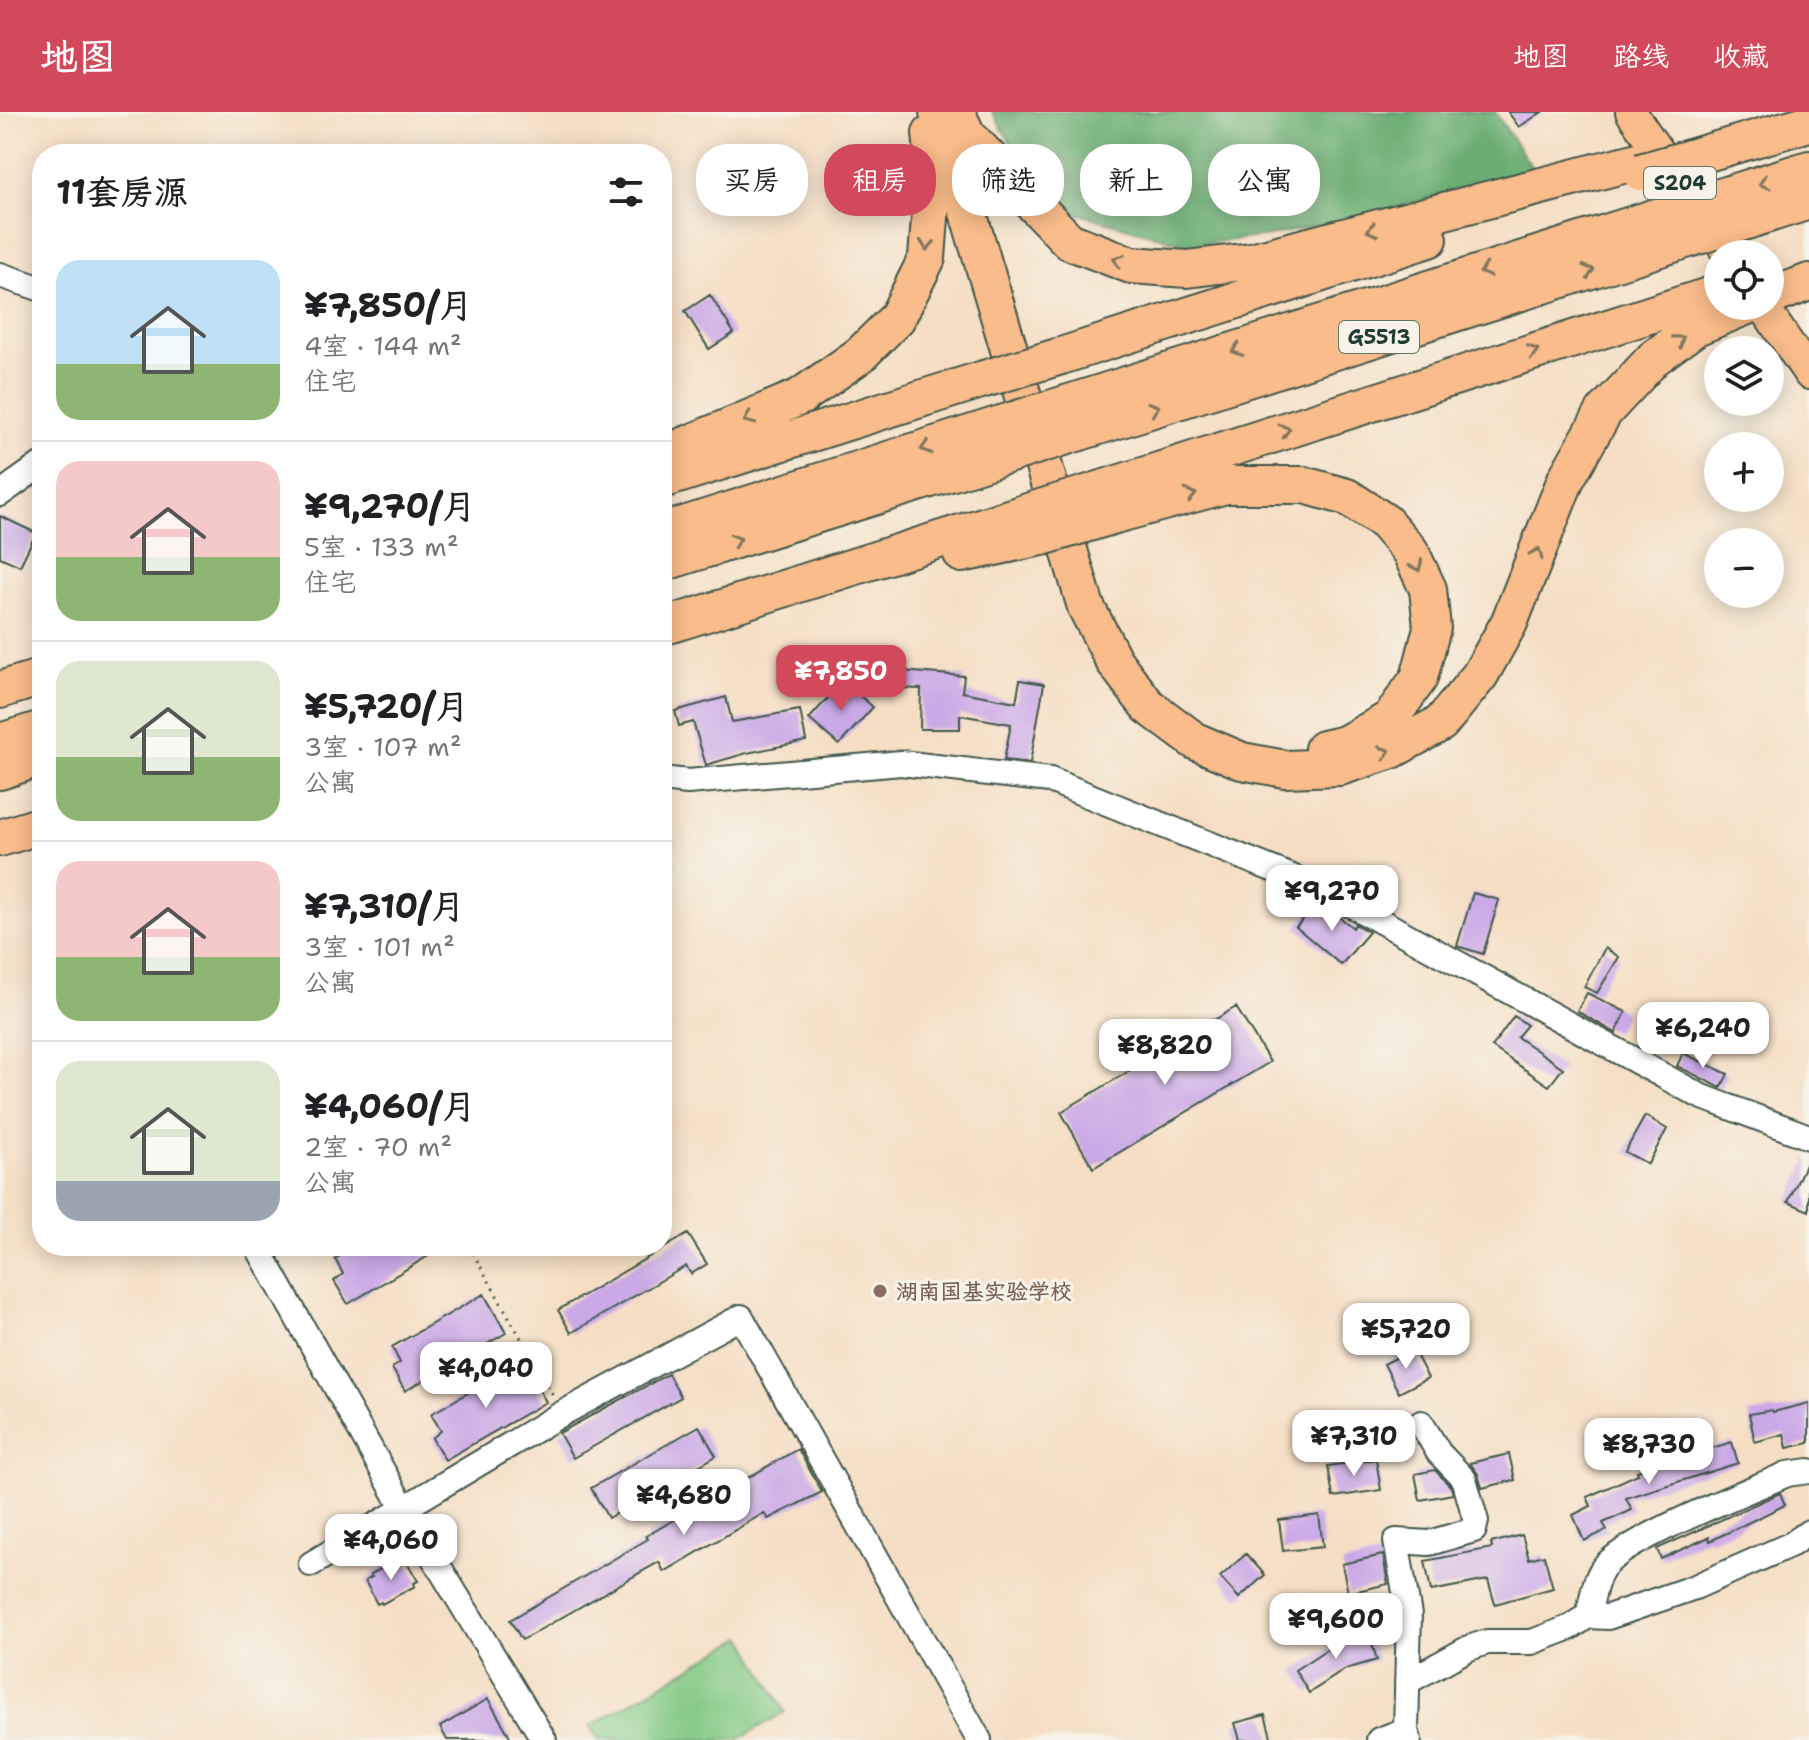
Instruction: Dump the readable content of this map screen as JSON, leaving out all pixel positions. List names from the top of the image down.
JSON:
{
  "streets": {
    "highway": ["G5513"],
    "main road": ["S204"]
  },
  "crossings": [
    ["S204", "G5513"]
  ],
  "places": ["湖南国基实验学校"],
  "page": {
    "header": "地图",
    "nav": ["地图", "路线", "收藏"],
    "chip": [
      "买房",
      "租房",
      "筛选",
      "新上",
      "公寓"
    ],
    "heading": "11套房源",
    "map_buttons": ["+", "−"],
    "list": [
      {
        "name": "¥7,850/月",
        "note": "4室 · 144 m² · 住宅"
      },
      {
        "name": "¥9,270/月",
        "note": "5室 · 133 m² · 住宅"
      },
      {
        "name": "¥5,720/月",
        "note": "3室 · 107 m² · 公寓"
      },
      {
        "name": "¥7,310/月",
        "note": "3室 · 101 m² · 公寓"
      },
      {
        "name": "¥4,060/月",
        "note": "2室 · 70 m² · 公寓"
      }
    ],
    "price": [
      "¥7,850",
      "¥9,270",
      "¥6,240",
      "¥8,820",
      "¥5,720",
      "¥4,040",
      "¥7,310",
      "¥8,730",
      "¥4,680",
      "¥4,060",
      "¥9,600"
    ]
  }
}
